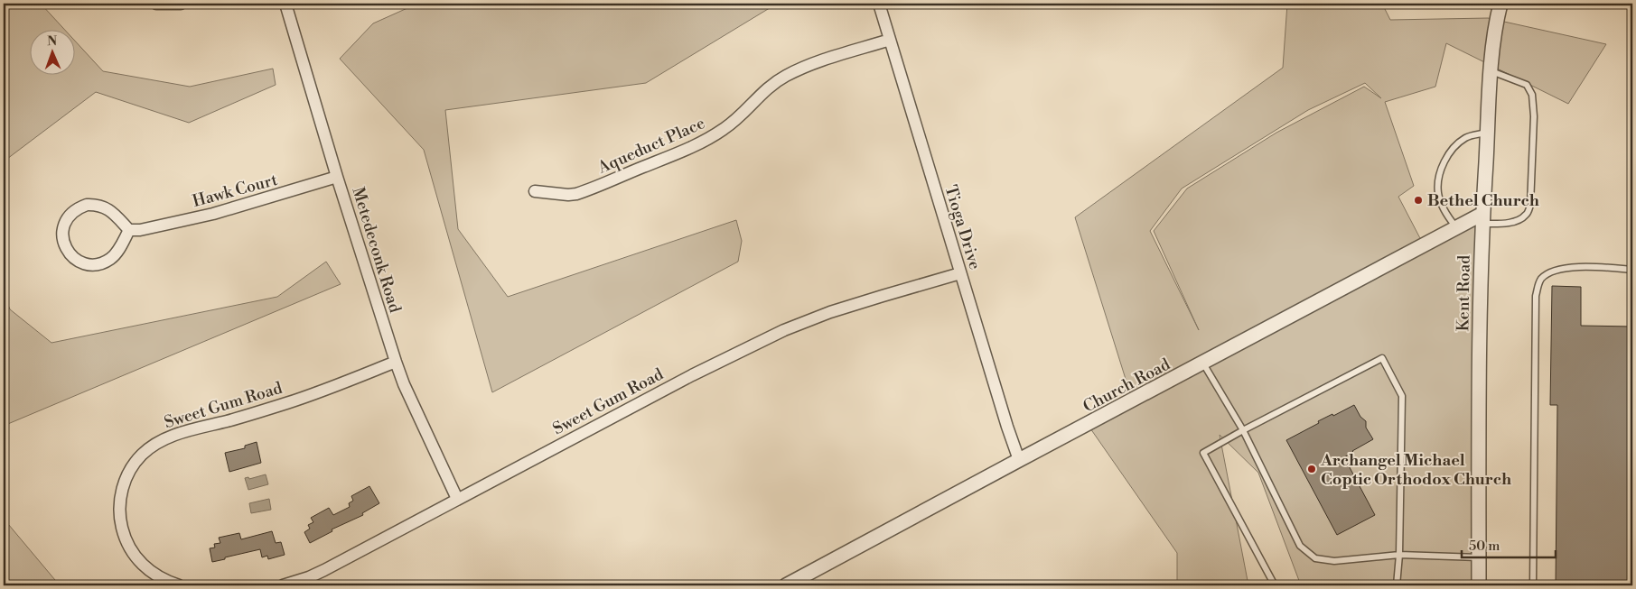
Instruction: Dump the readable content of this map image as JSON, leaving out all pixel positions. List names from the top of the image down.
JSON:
{
  "streets": {
    "street": [
      "Aqueduct Place",
      "Hawk Court",
      "Tioga Drive",
      "Metedeconk Road",
      "Kent Road",
      "Church Road",
      "Sweet Gum Road"
    ]
  },
  "crossings": [
    ["Aqueduct Place", "Tioga Drive"],
    ["Hawk Court", "Metedeconk Road"],
    ["Tioga Drive", "Church Road"],
    ["Tioga Drive", "Sweet Gum Road"],
    ["Metedeconk Road", "Sweet Gum Road"],
    ["Kent Road", "Church Road"]
  ],
  "places": ["Bethel Church", "Archangel Michael Coptic Orthodox Church"],
  "scale_bar": "50 m",
  "north": "top"
}
